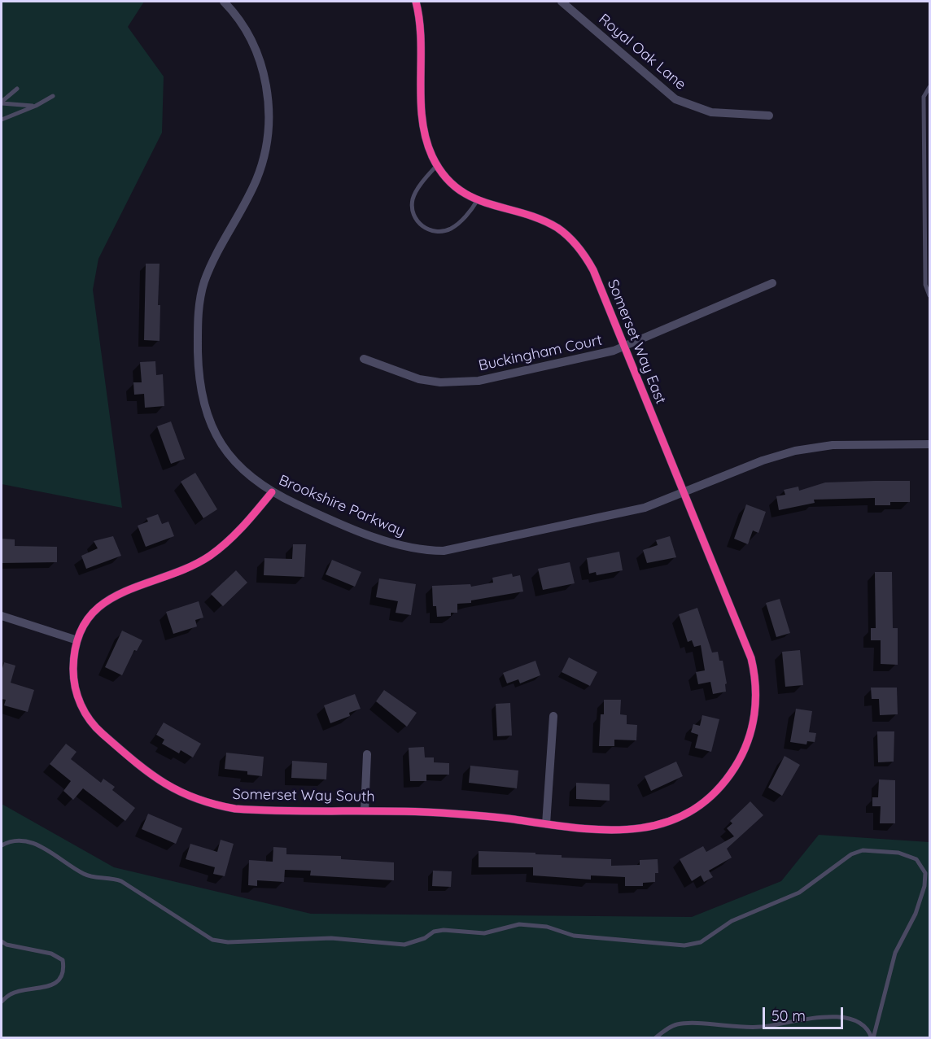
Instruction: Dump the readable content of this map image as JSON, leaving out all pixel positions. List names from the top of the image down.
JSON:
{
  "streets": {
    "street": [
      "Royal Oak Lane",
      "Somerset Way East",
      "Buckingham Court",
      "Brookshire Parkway",
      "Somerset Way South"
    ]
  },
  "crossings": [
    ["Somerset Way East", "Buckingham Court"],
    ["Somerset Way East", "Brookshire Parkway"],
    ["Somerset Way East", "Somerset Way South"],
    ["Brookshire Parkway", "Somerset Way South"]
  ],
  "scale_bar": "50 m"
}
